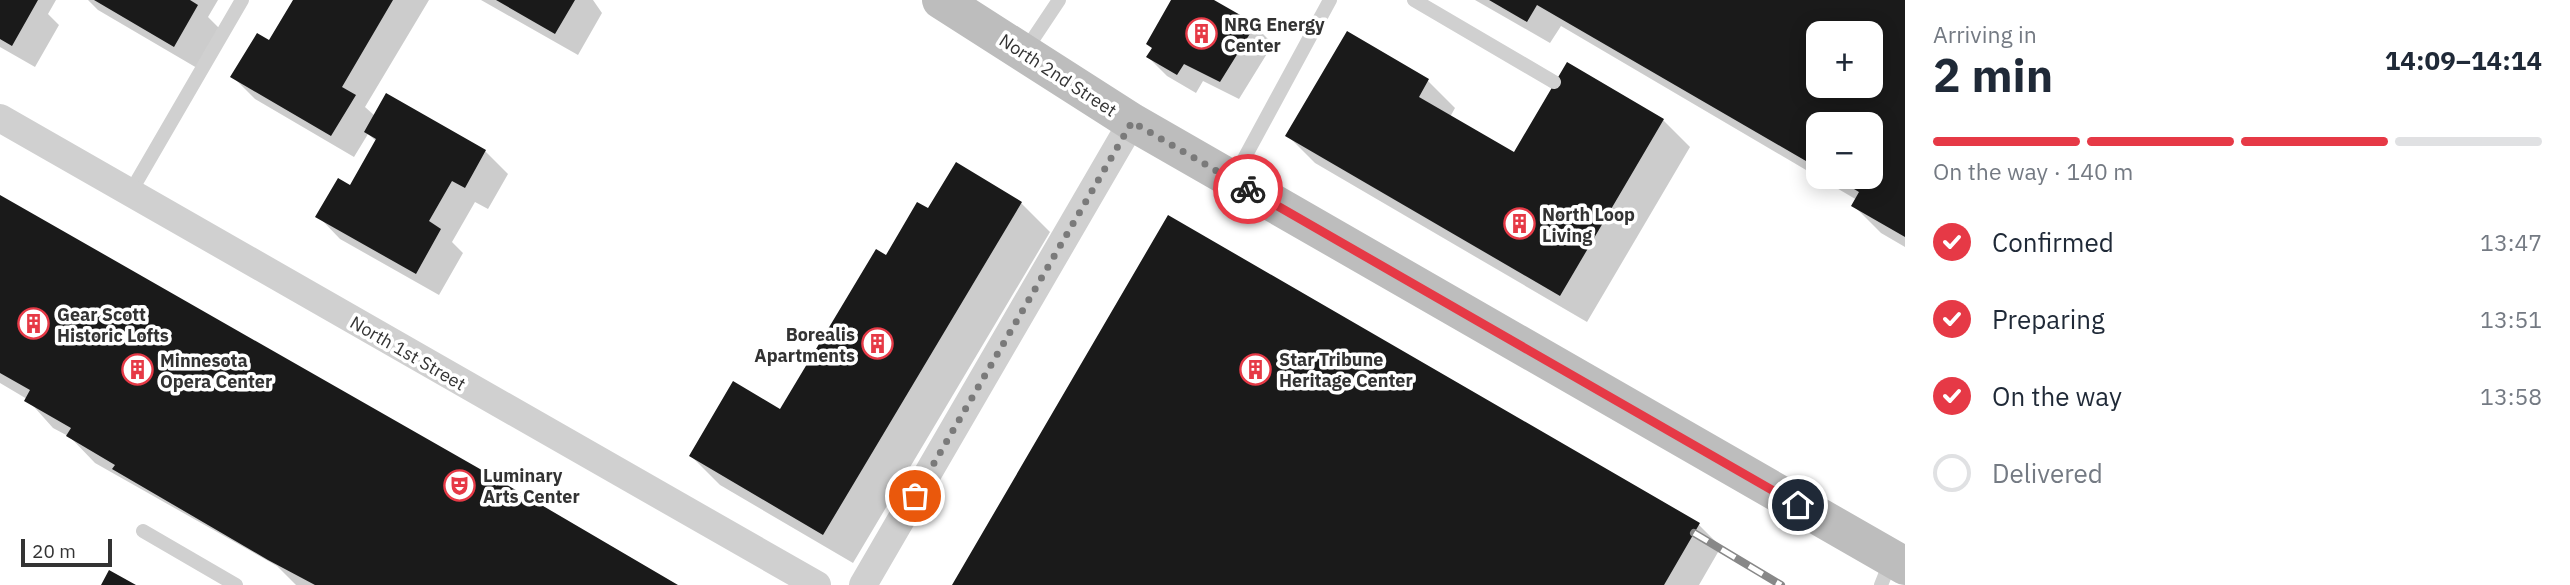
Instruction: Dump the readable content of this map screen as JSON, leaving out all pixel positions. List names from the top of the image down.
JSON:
{
  "streets": {
    "street": ["North 2nd Street", "North 1st Street"]
  },
  "places": {
    "building": [
      "NRG Energy Center",
      "North Loop Living",
      "Gear Scott Historic Lofts",
      "Borealis Apartments",
      "Star Tribune Heritage Center",
      "Minnesota Opera Center"
    ],
    "theatre": ["Luminary Arts Center"]
  },
  "scale_bar": "20 m",
  "page": {
    "heading": ["2 min", "Arriving in", "14:09–14:14"],
    "map_buttons": ["+", "−"],
    "bar": "On the way · 140 m",
    "list": [
      ["Confirmed", "13:47"],
      ["Preparing", "13:51"],
      ["On the way", "13:58"],
      "Delivered"
    ],
    "scale": "20 m"
  }
}
